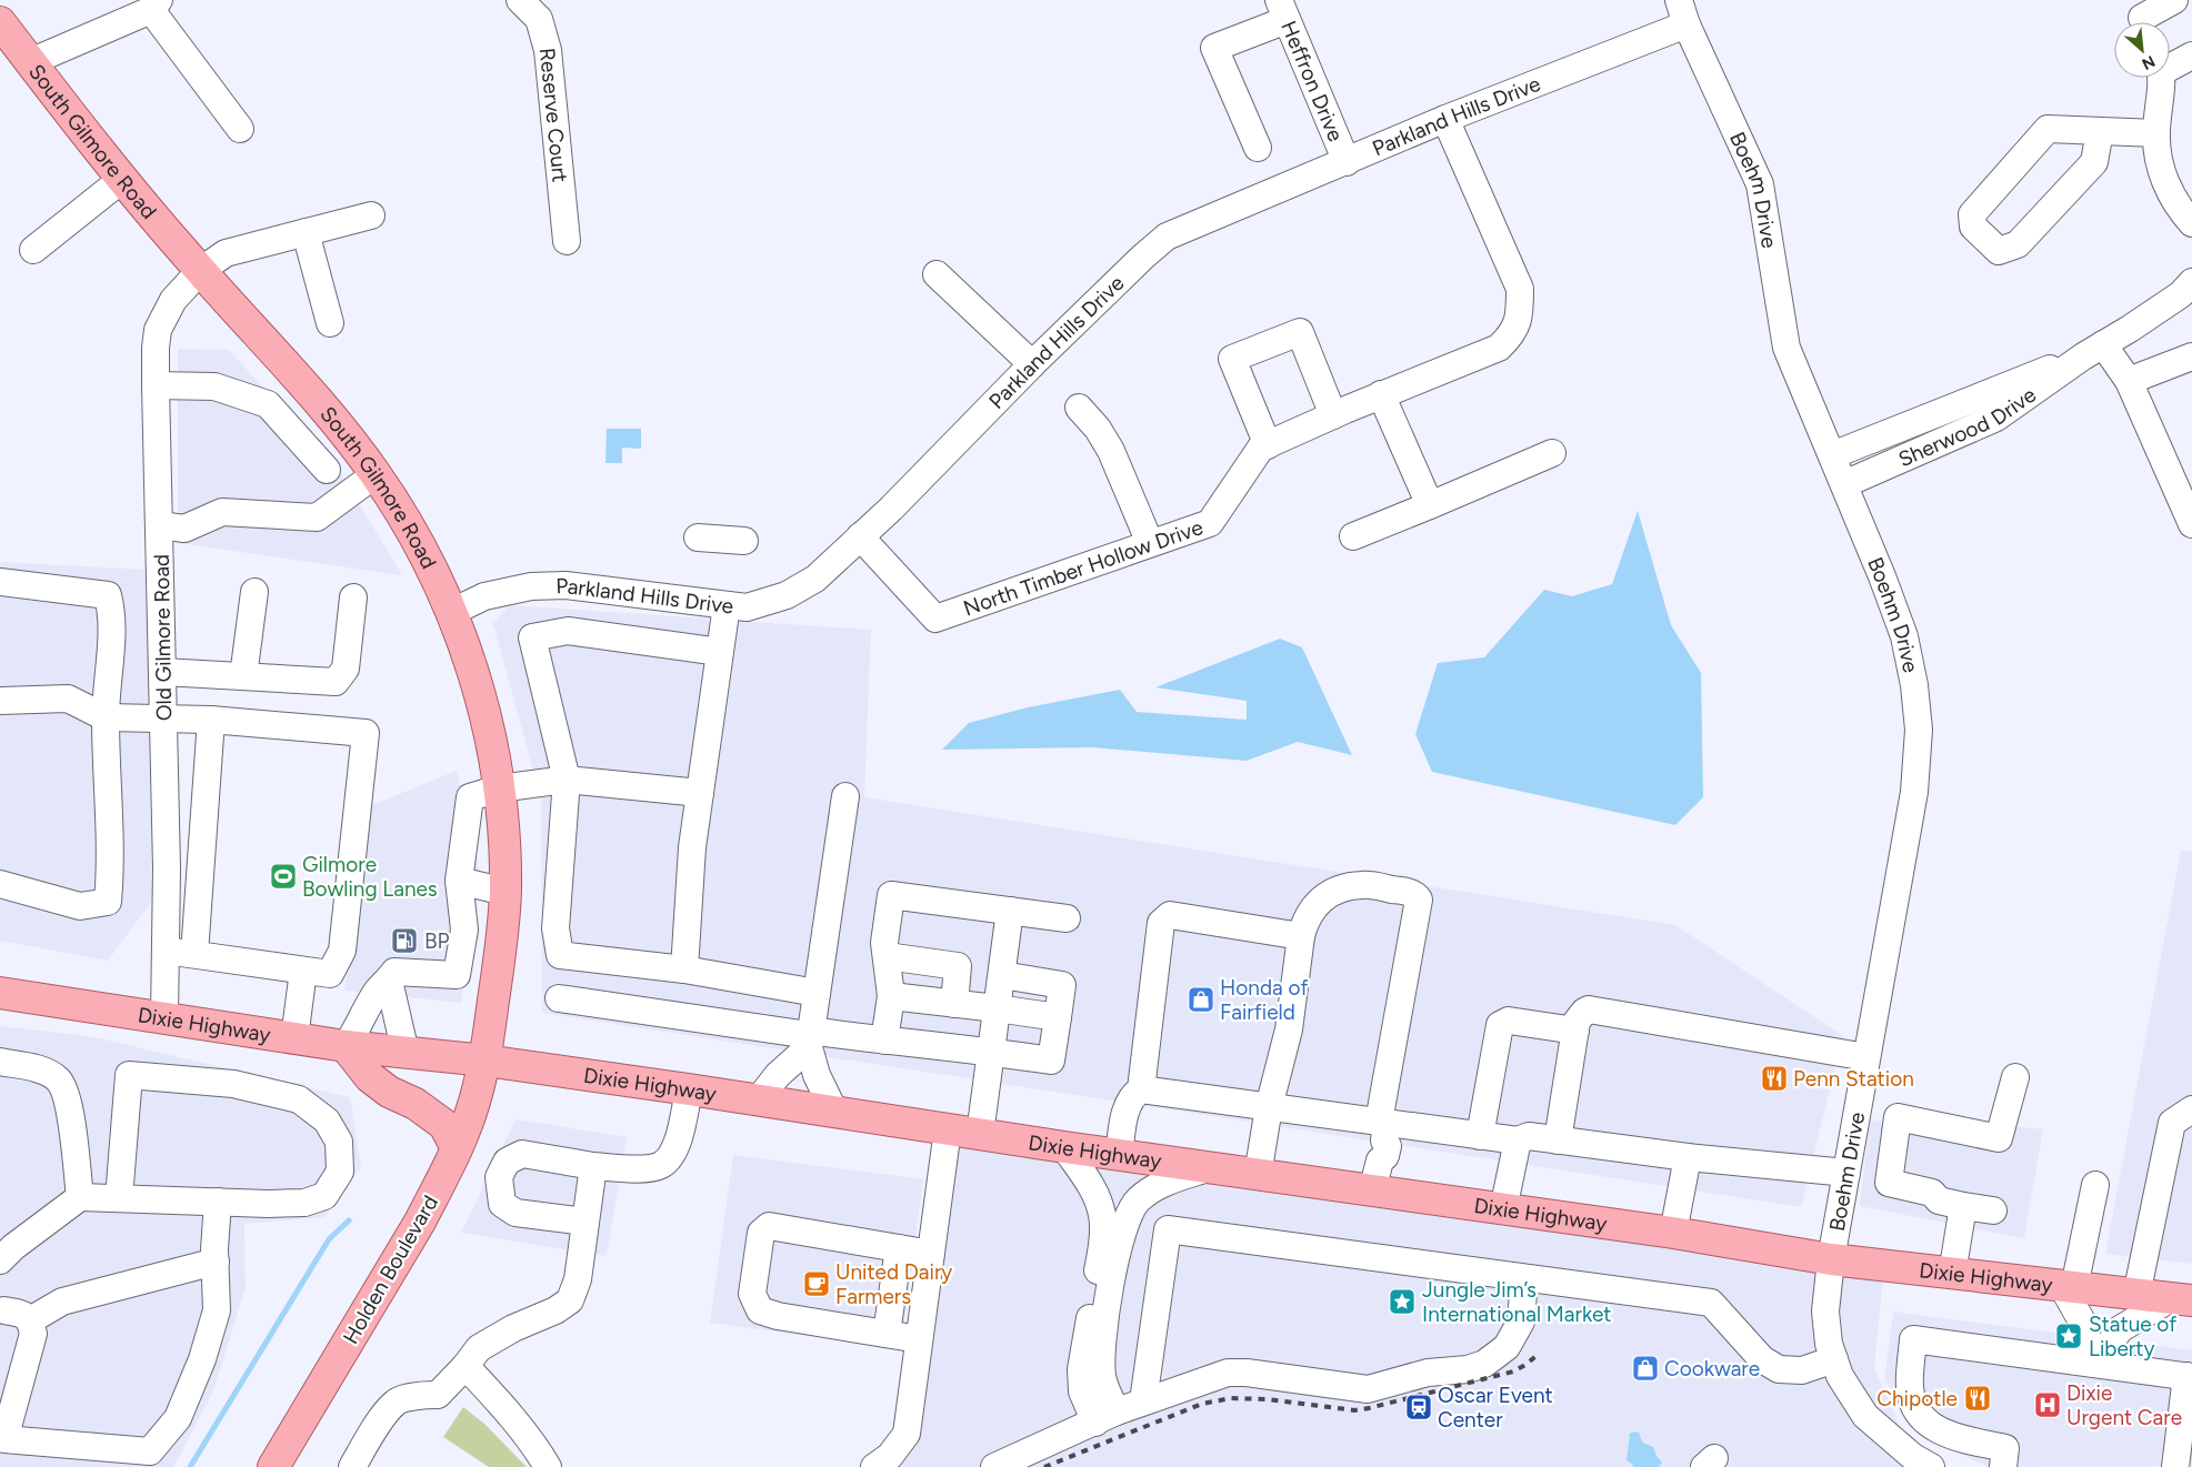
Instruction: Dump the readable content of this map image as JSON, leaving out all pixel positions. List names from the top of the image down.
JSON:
{
  "streets": {
    "main road": ["South Gilmore Road", "Dixie Highway", "Holden Boulevard"],
    "street": [
      "Heffron Drive",
      "Reserve Court",
      "Parkland Hills Drive",
      "Boehm Drive",
      "Sherwood Drive",
      "North Timber Hollow Drive",
      "Old Gilmore Road"
    ]
  },
  "crossings": [
    ["Heffron Drive", "Parkland Hills Drive"],
    ["Parkland Hills Drive", "South Gilmore Road"],
    ["Parkland Hills Drive", "Boehm Drive"],
    ["Parkland Hills Drive", "North Timber Hollow Drive"],
    ["South Gilmore Road", "Old Gilmore Road"],
    ["South Gilmore Road", "Dixie Highway"],
    ["South Gilmore Road", "Holden Boulevard"],
    ["Boehm Drive", "Sherwood Drive"],
    ["Boehm Drive", "Dixie Highway"],
    ["Old Gilmore Road", "Dixie Highway"],
    ["Dixie Highway", "Holden Boulevard"]
  ],
  "places": {
    "sports": ["Gilmore Bowling Lanes"],
    "fuel station": ["BP"],
    "shop": ["Honda of Fairfield", "Cookware"],
    "restaurant": ["Penn Station", "Chipotle"],
    "cafe": ["United Dairy Farmers"],
    "place": ["Jungle Jim’s International Market", "Statue of Liberty"],
    "hospital": ["Dixie Urgent Care"],
    "station": ["Oscar Event Center"]
  },
  "north": "bottom right"
}
